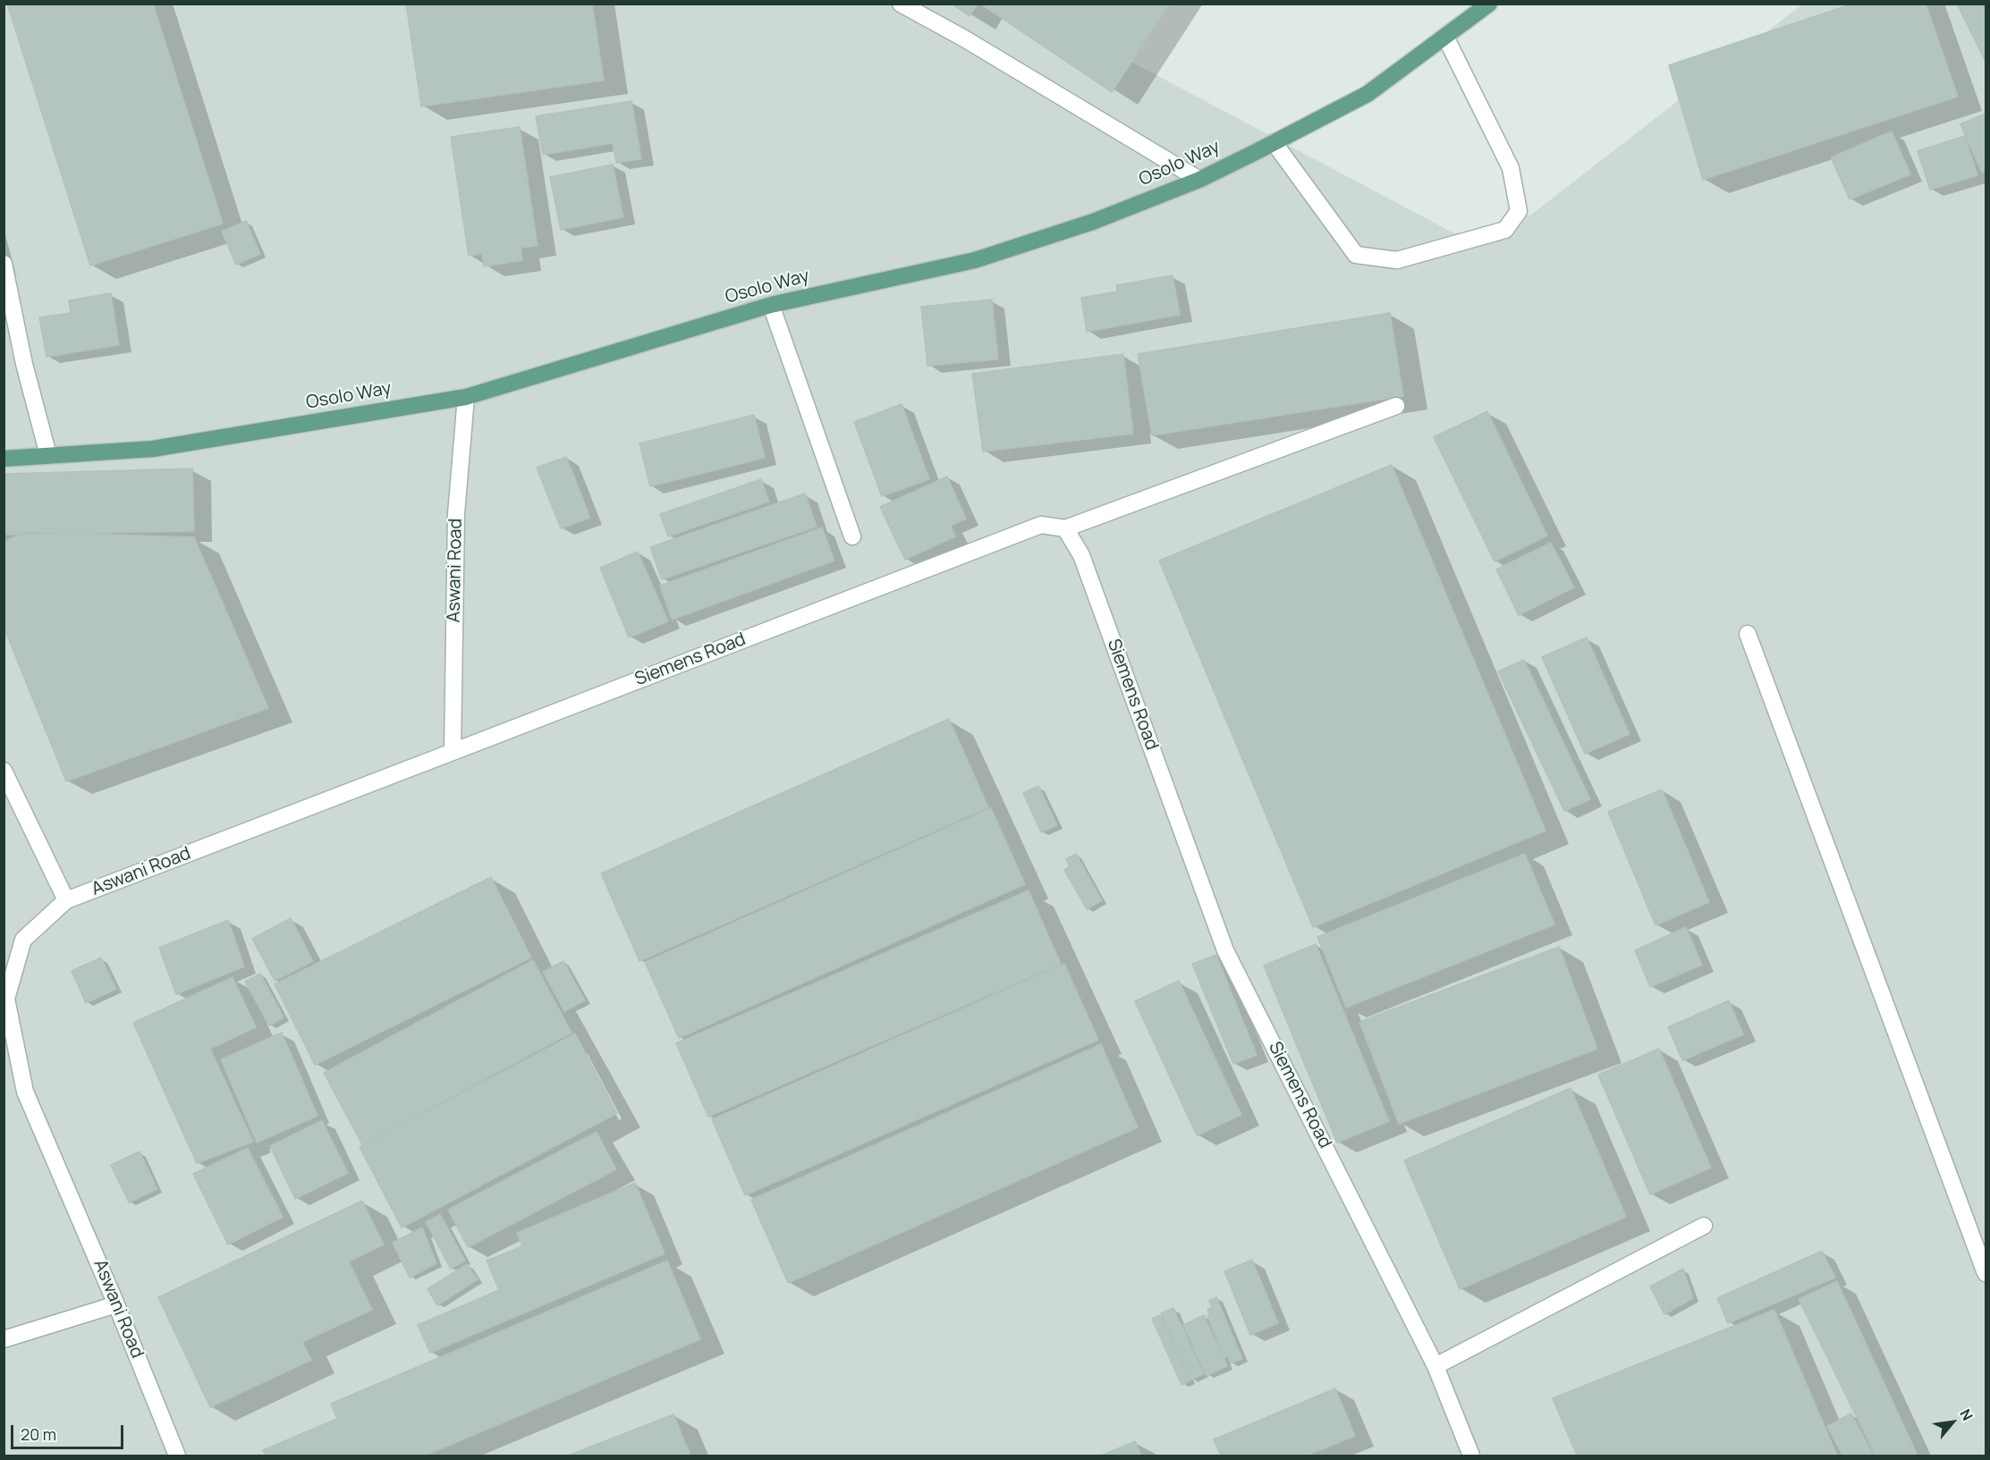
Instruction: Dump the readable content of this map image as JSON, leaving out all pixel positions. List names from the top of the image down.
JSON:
{
  "streets": {
    "main road": ["Osolo Way"],
    "street": ["Aswani Road", "Siemens Road"]
  },
  "crossings": [
    ["Osolo Way", "Aswani Road"],
    ["Aswani Road", "Siemens Road"]
  ],
  "scale_bar": "20 m",
  "north": "top right"
}
